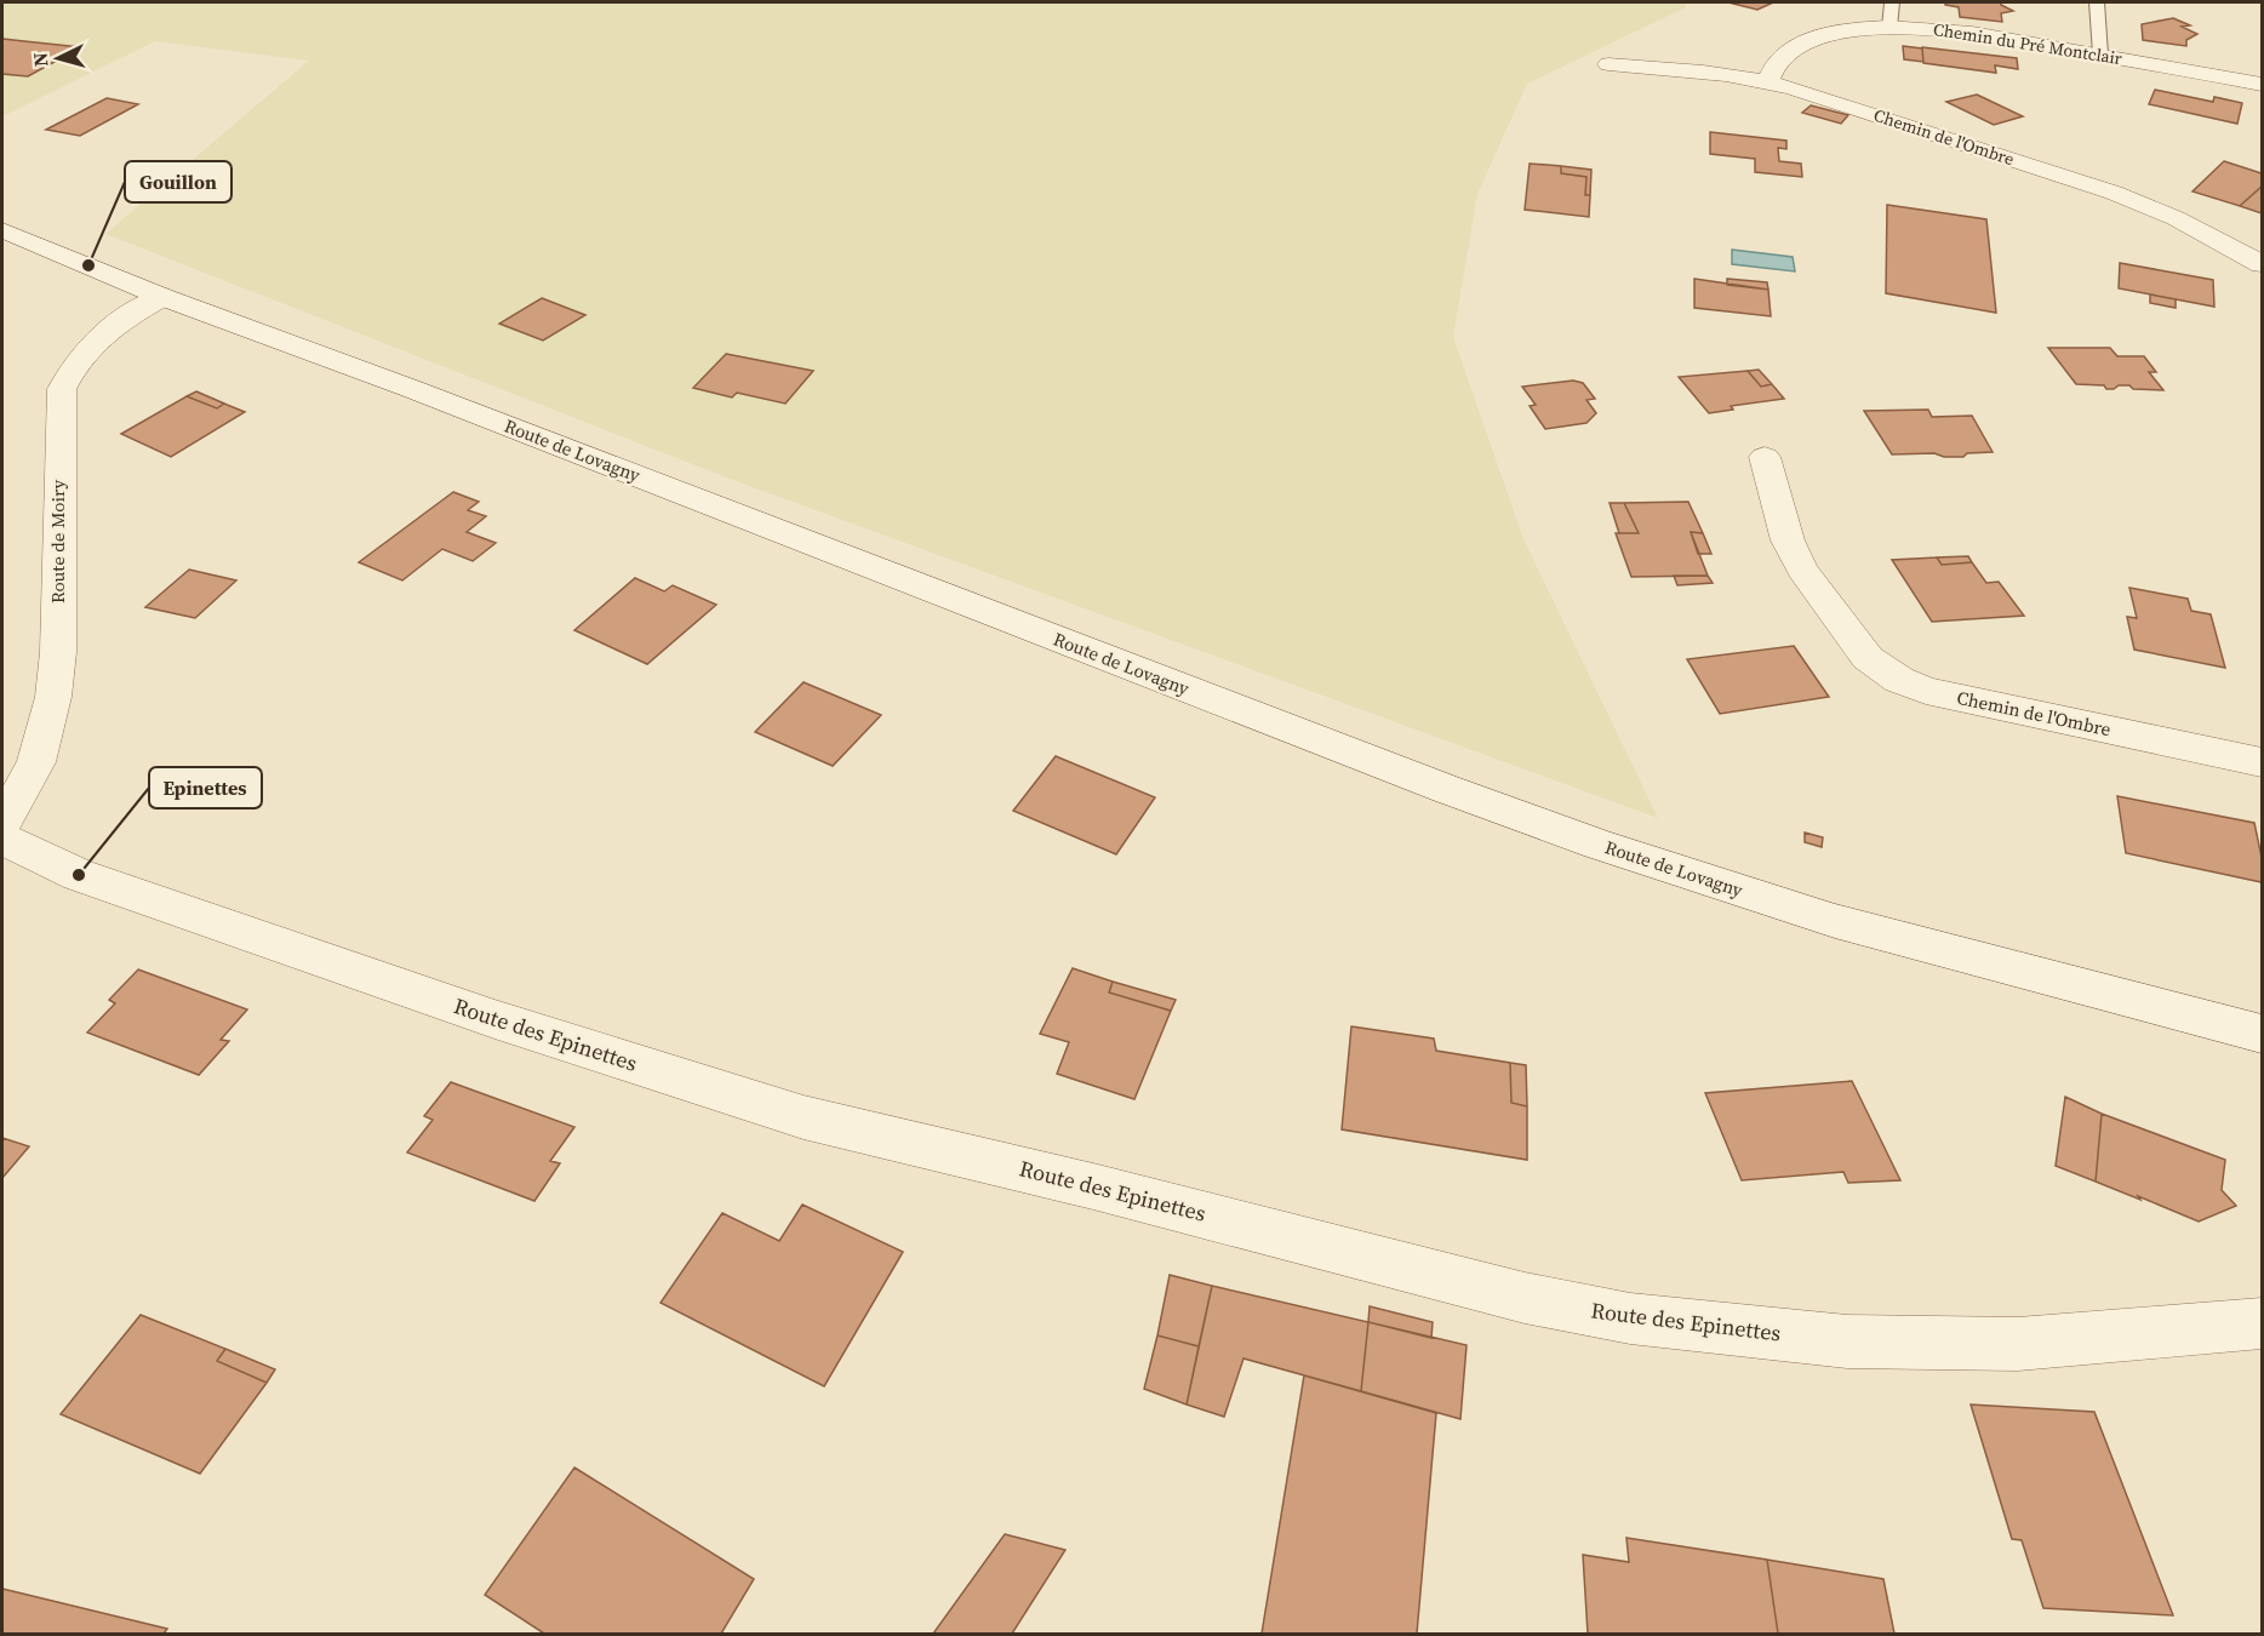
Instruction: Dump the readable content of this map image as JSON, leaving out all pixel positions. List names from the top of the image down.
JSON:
{
  "streets": {
    "street": [
      "Chemin du Pré Montclair",
      "Chemin de l'Ombre",
      "Route de Lovagny",
      "Route de Moiry",
      "Route des Epinettes"
    ]
  },
  "crossings": [
    ["Chemin du Pré Montclair", "Chemin de l'Ombre"],
    ["Route de Lovagny", "Route de Moiry"]
  ],
  "places": ["Gouillon", "Epinettes"],
  "north": "left"
}
